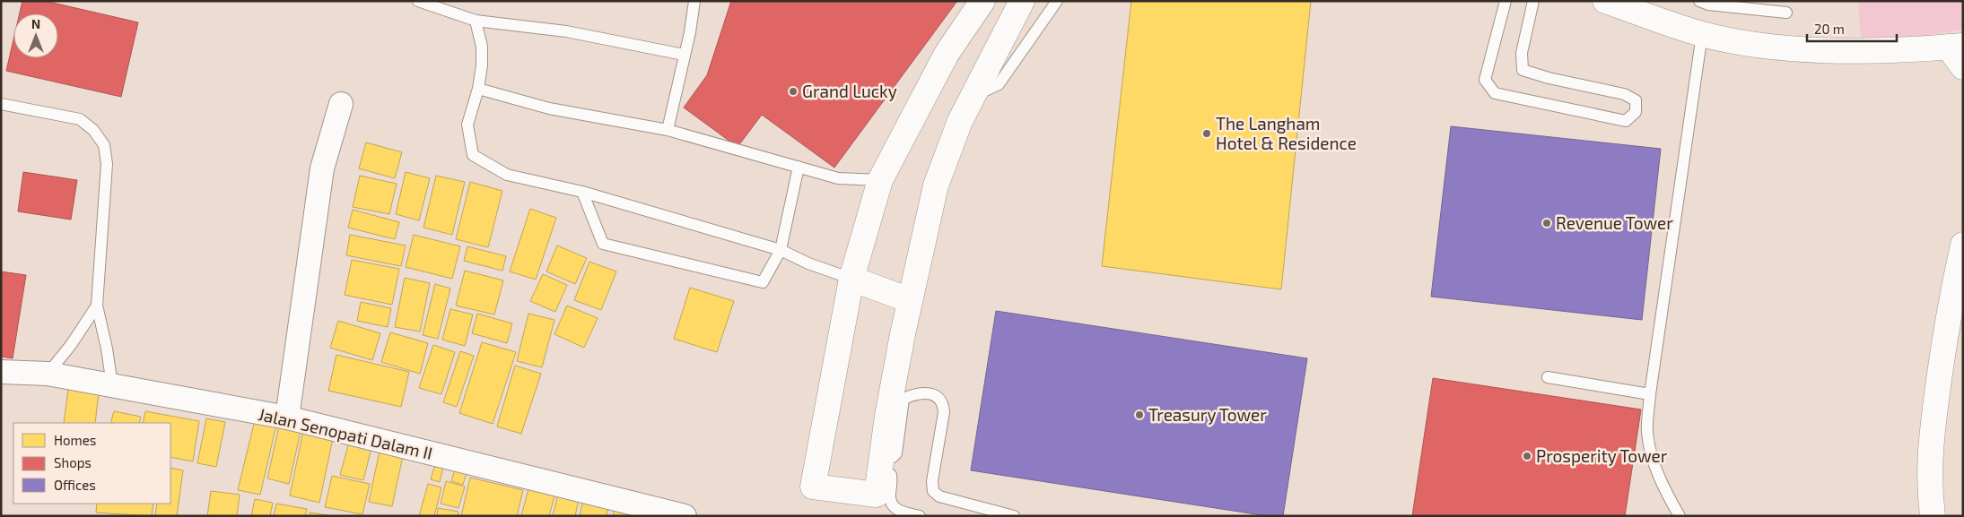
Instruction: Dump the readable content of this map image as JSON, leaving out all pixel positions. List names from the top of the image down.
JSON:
{
  "streets": {
    "street": ["Jalan Senopati Dalam II"]
  },
  "places": [
    "Grand Lucky",
    "The Langham Hotel & Residence",
    "Revenue Tower",
    "Treasury Tower",
    "Prosperity Tower"
  ],
  "legend": ["Homes", "Shops", "Offices"],
  "scale_bar": "20 m",
  "north": "top"
}
